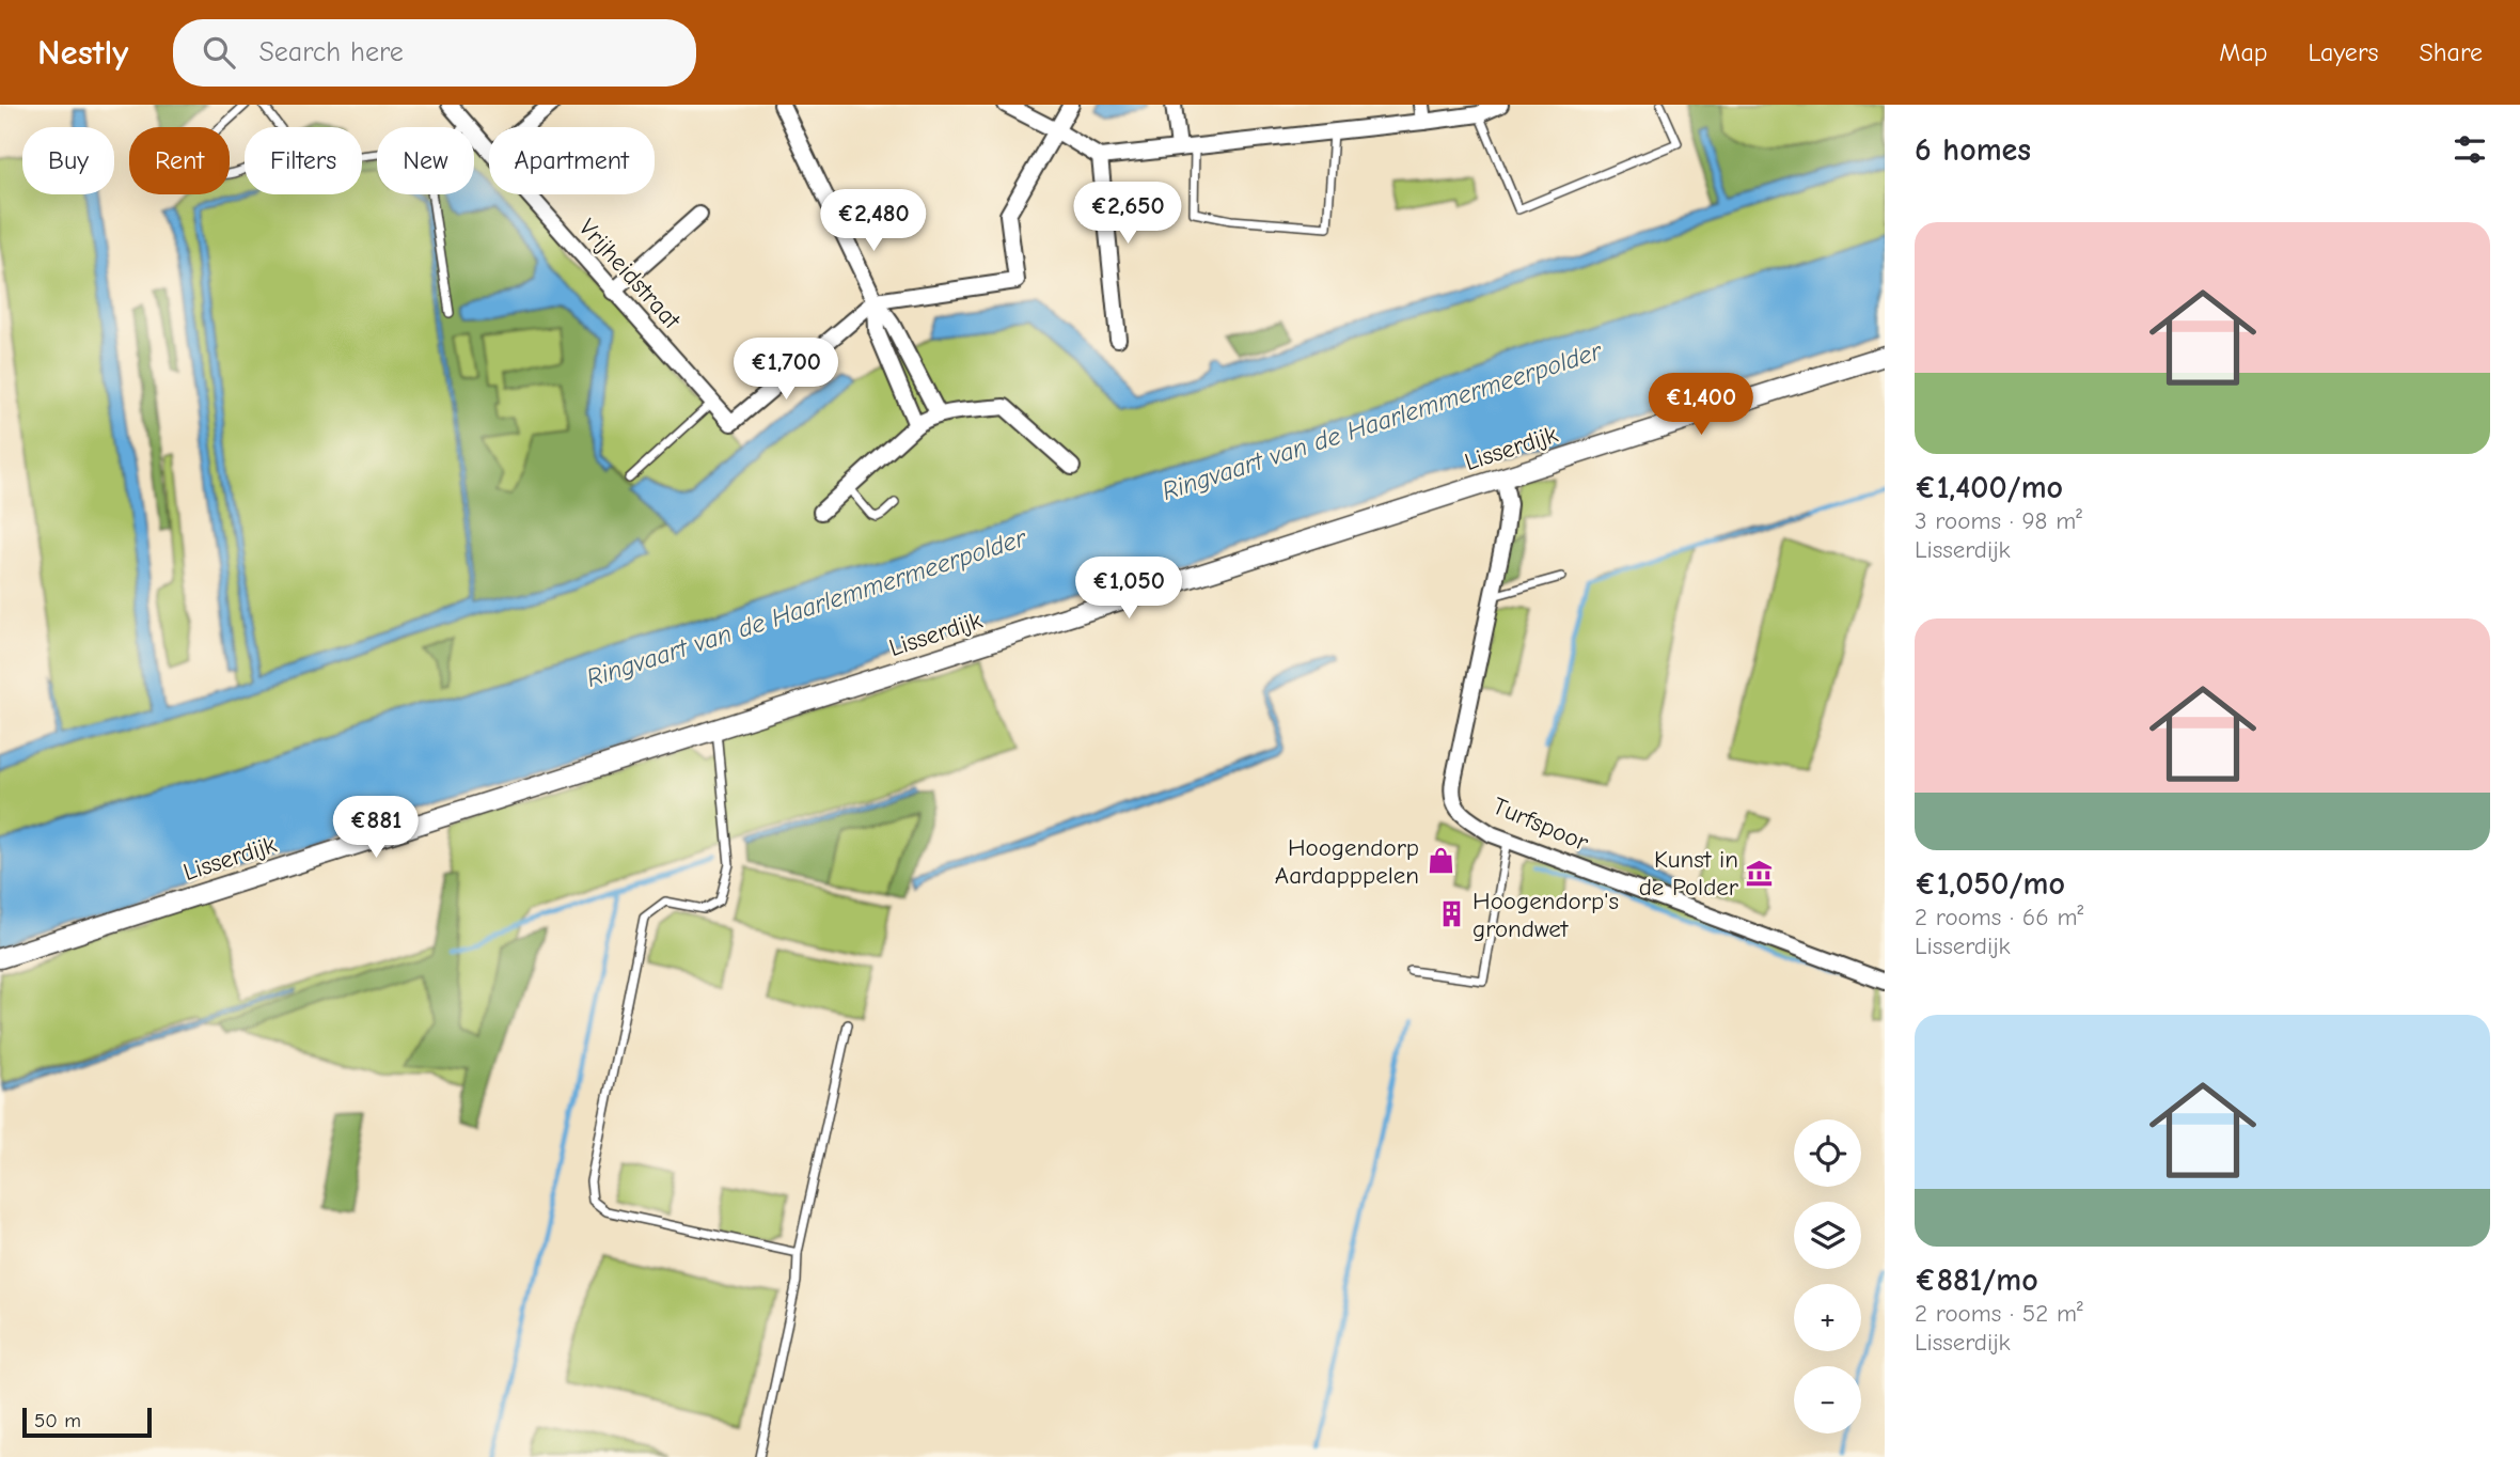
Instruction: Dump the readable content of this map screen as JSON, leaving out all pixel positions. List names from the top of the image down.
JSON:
{
  "streets": {
    "street": ["Vrijheidstraat", "Lisserdijk", "Turfspoor"]
  },
  "crossings": [
    ["Lisserdijk", "Turfspoor"]
  ],
  "water": ["Ringvaart van de Haarlemmermeerpolder"],
  "places": {
    "shop": ["Hoogendorp Aardapppelen"],
    "museum": ["Kunst in de Polder"],
    "building": ["Hoogendorp's grondwet"]
  },
  "scale_bar": "50 m",
  "page": {
    "header": "Nestly",
    "search": "Search here",
    "nav": ["Map", "Layers", "Share"],
    "heading": "6 homes",
    "chip": [
      "Buy",
      "Rent",
      "Filters",
      "New",
      "Apartment"
    ],
    "price": [
      "€2,650",
      "€2,480",
      "€1,700",
      "€1,400",
      "€1,050",
      "€881"
    ],
    "list": [
      {
        "name": "€1,400/mo",
        "note": "3 rooms · 98 m² · Lisserdijk"
      },
      {
        "name": "€1,050/mo",
        "note": "2 rooms · 66 m² · Lisserdijk"
      },
      {
        "name": "€881/mo",
        "note": "2 rooms · 52 m² · Lisserdijk"
      }
    ],
    "map_buttons": ["+", "−"],
    "scale": "50 m"
  }
}
